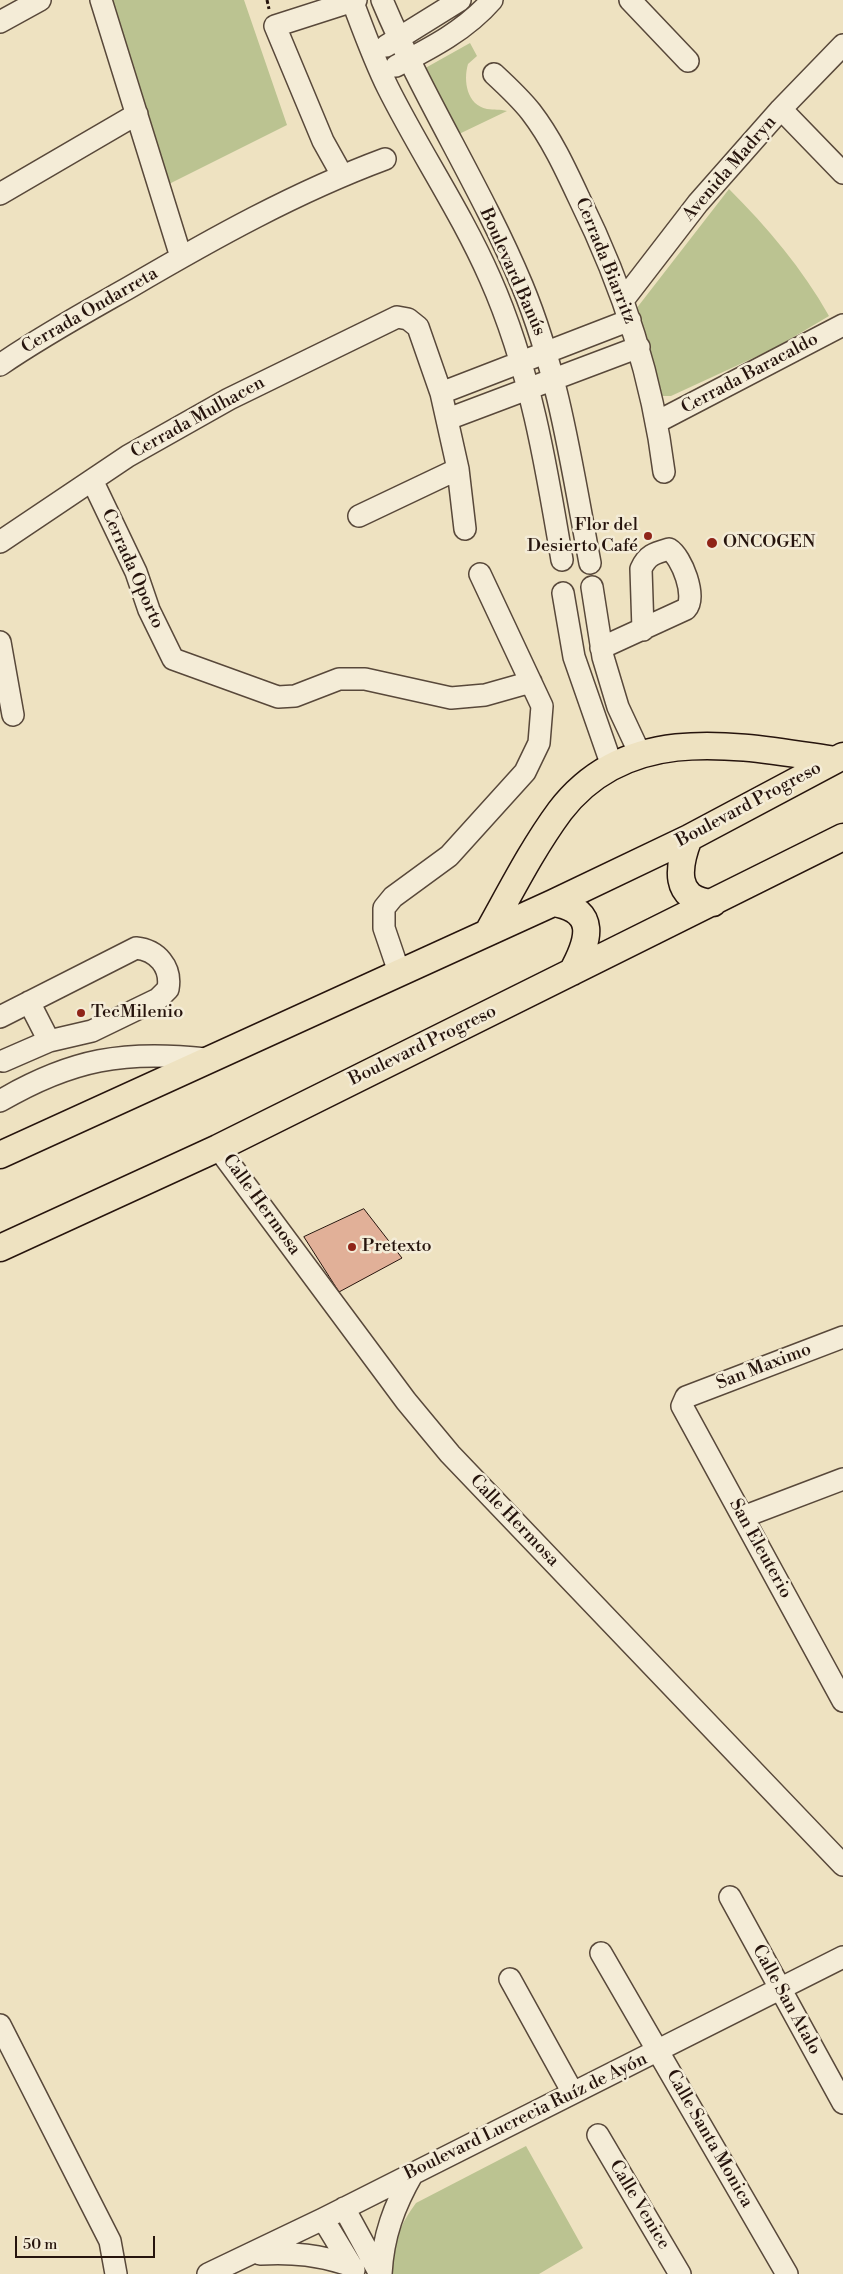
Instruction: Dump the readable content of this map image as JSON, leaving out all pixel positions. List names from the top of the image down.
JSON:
{
  "streets": {
    "main road": ["Boulevard Progreso"],
    "street": [
      "Avenida Madryn",
      "Cerrada Biarritz",
      "Boulevard Banús",
      "Cerrada Ondarreta",
      "Cerrada Baracaldo",
      "Cerrada Mulhacen",
      "Cerrada Oporto",
      "Calle Hermosa",
      "San Maximo",
      "San Eleuterio",
      "Calle San Atalo",
      "Boulevard Lucrecia Ruíz de Ayón",
      "Calle Santa Monica",
      "Calle Venice"
    ]
  },
  "crossings": [
    ["Avenida Madryn", "Cerrada Biarritz"],
    ["Cerrada Biarritz", "Cerrada Baracaldo"],
    ["Cerrada Mulhacen", "Cerrada Oporto"],
    ["Boulevard Progreso", "Calle Hermosa"],
    ["San Maximo", "San Eleuterio"],
    ["Calle San Atalo", "Boulevard Lucrecia Ruíz de Ayón"],
    ["Boulevard Lucrecia Ruíz de Ayón", "Calle Santa Monica"]
  ],
  "places": [
    "Flor del Desierto Café",
    "ONCOGEN",
    "TecMilenio",
    "Pretexto"
  ],
  "scale_bar": "50 m"
}
